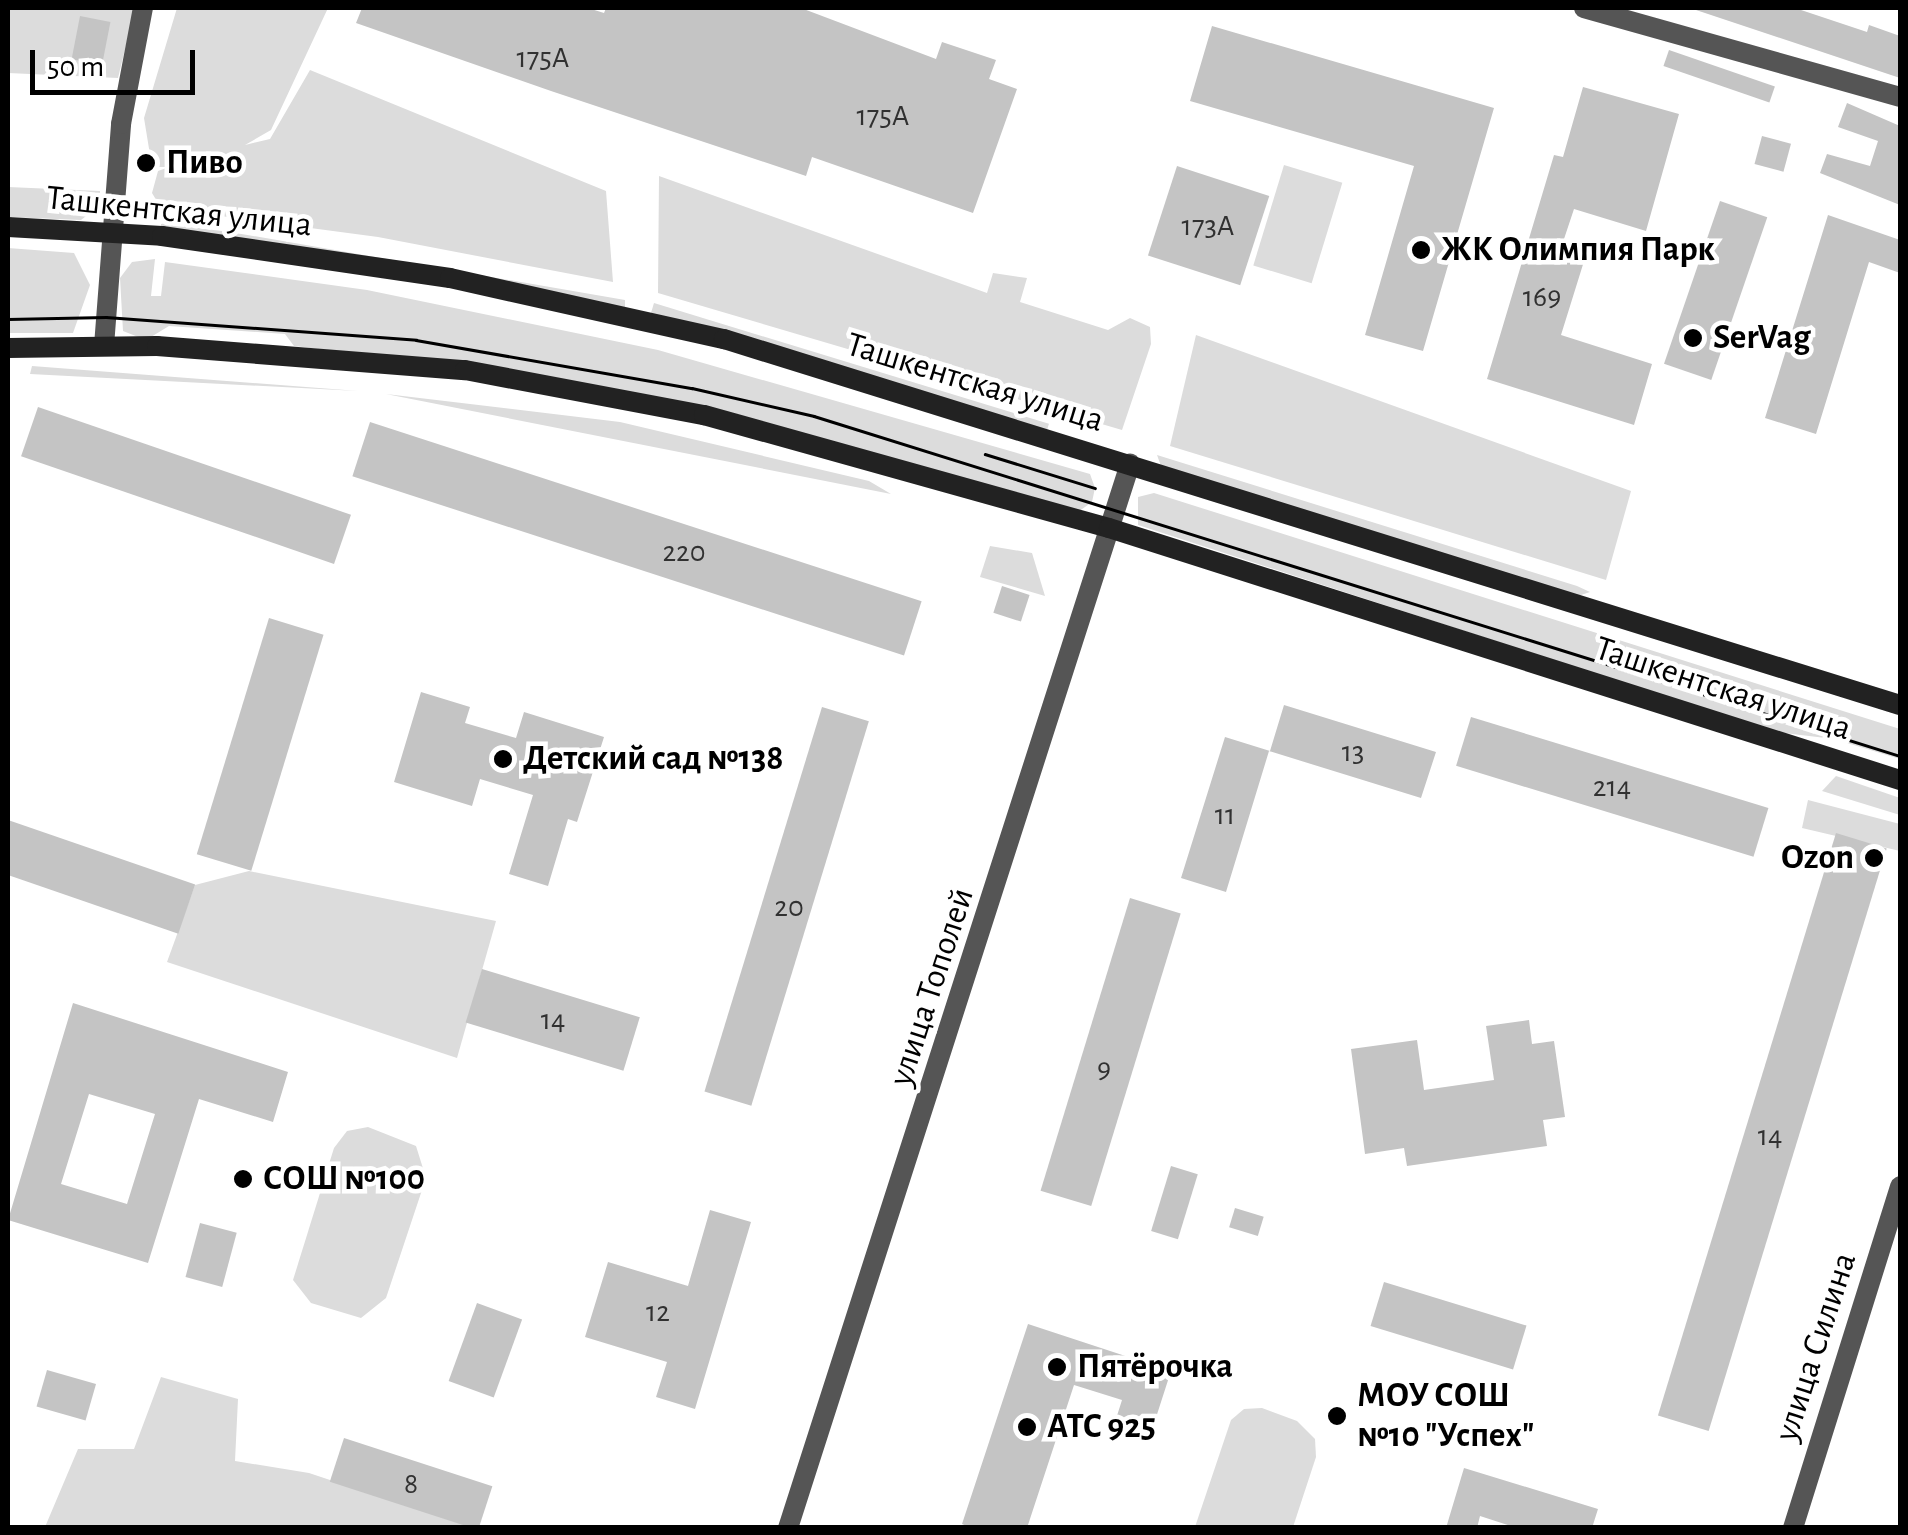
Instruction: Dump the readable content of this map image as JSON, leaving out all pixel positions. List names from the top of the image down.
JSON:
{
  "streets": {
    "main road": ["Ташкентская улица"],
    "street": ["улица Тополей", "улица Силина"]
  },
  "crossings": [
    ["Ташкентская улица", "улица Тополей"]
  ],
  "places": [
    "Пиво",
    "ЖК Олимпия Парк",
    "SerVag",
    "Детский сад №138",
    "Ozon",
    "СОШ №100",
    "Пятёрочка",
    "МОУ СОШ №10 \"Успех\"",
    "АТС 925"
  ],
  "house_numbers": [
    "175А",
    "175А",
    "173А",
    "169",
    "220",
    "13",
    "214",
    "11",
    "20",
    "14",
    "9",
    "14",
    "12",
    "8"
  ],
  "scale_bar": "50 m"
}
